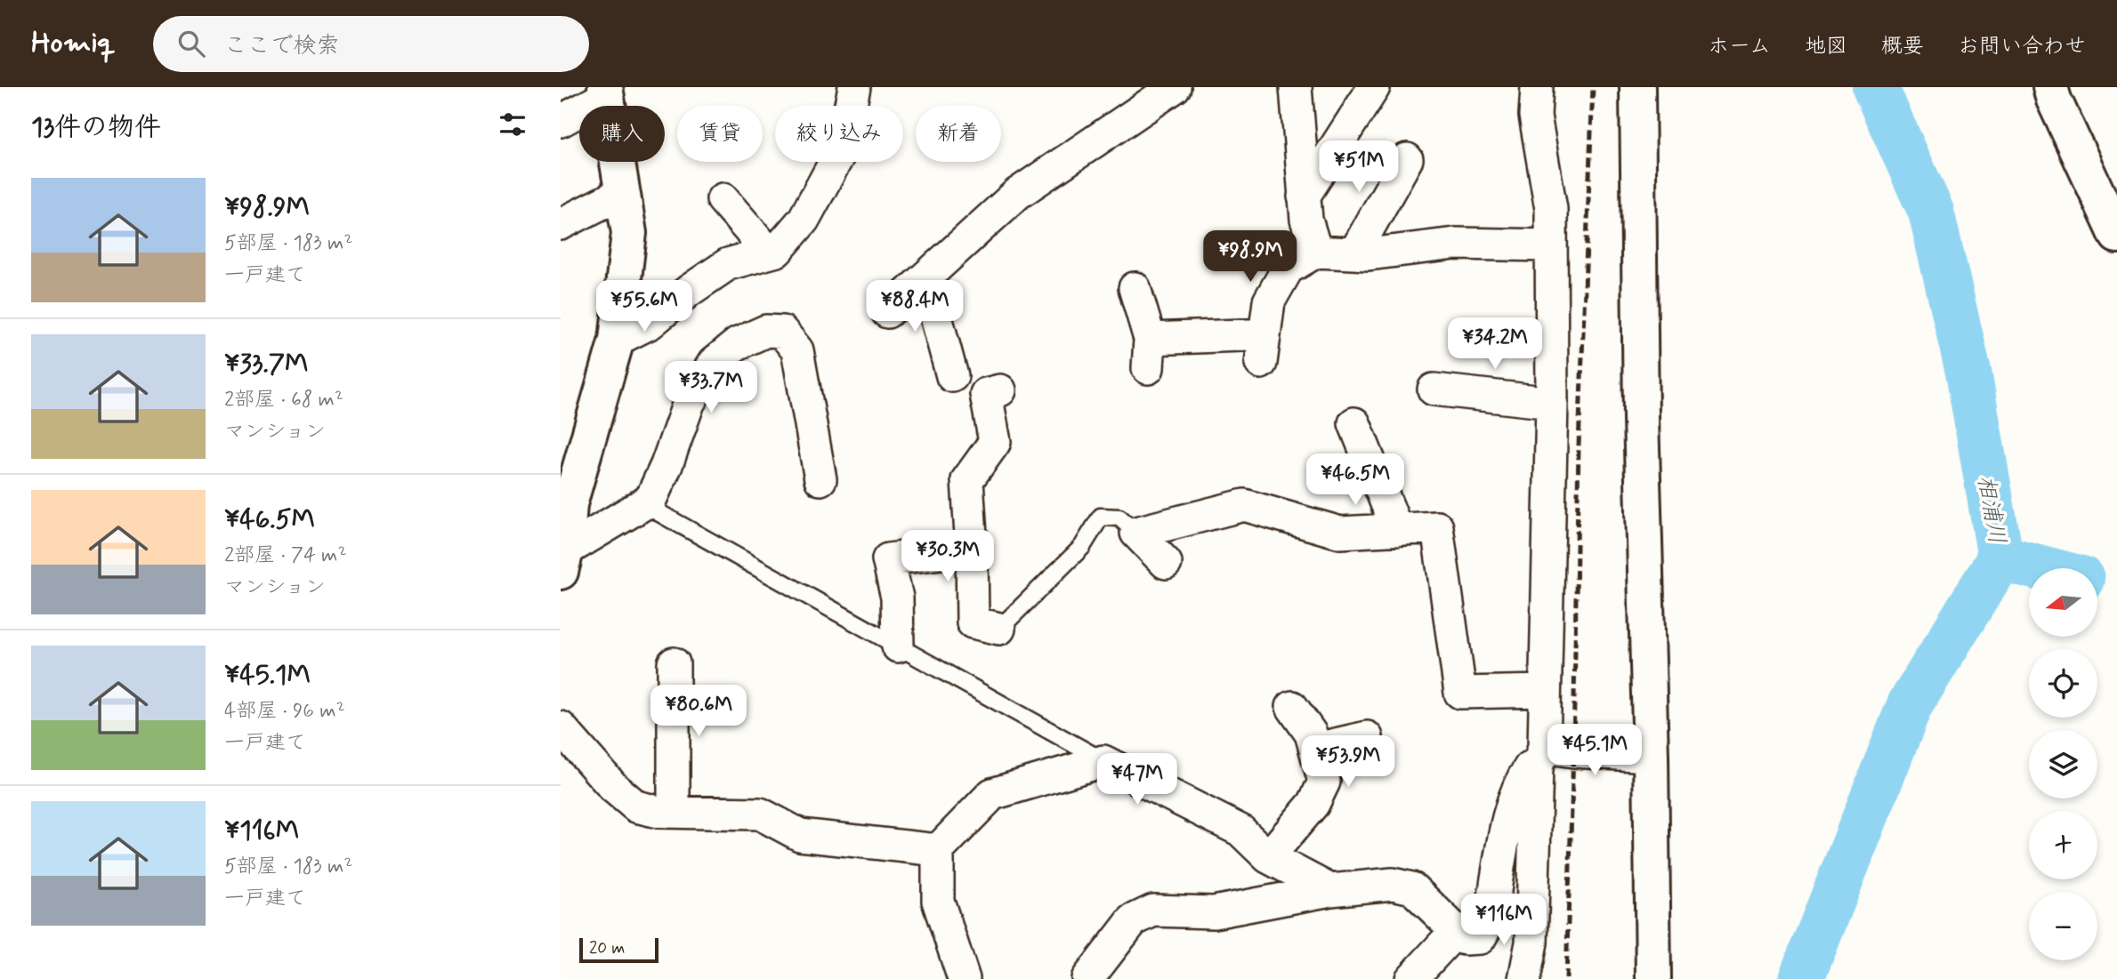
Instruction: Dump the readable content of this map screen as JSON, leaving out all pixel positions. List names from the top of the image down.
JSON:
{
  "water": ["相浦川"],
  "scale_bar": "20 m",
  "north": "left",
  "page": {
    "header": "Homiq",
    "search": "ここで検索",
    "nav": [
      "ホーム",
      "地図",
      "概要",
      "お問い合わせ"
    ],
    "heading": "13件の物件",
    "chip": [
      "購入",
      "賃貸",
      "絞り込み",
      "新着"
    ],
    "price": [
      "¥51M",
      "¥98.9M",
      "¥55.6M",
      "¥88.4M",
      "¥34.2M",
      "¥33.7M",
      "¥46.5M",
      "¥30.3M",
      "¥80.6M",
      "¥45.1M",
      "¥53.9M",
      "¥47M",
      "¥116M"
    ],
    "list": [
      {
        "name": "¥98.9M",
        "note": "5部屋 · 183 m² · 一戸建て"
      },
      {
        "name": "¥33.7M",
        "note": "2部屋 · 68 m² · マンション"
      },
      {
        "name": "¥46.5M",
        "note": "2部屋 · 74 m² · マンション"
      },
      {
        "name": "¥45.1M",
        "note": "4部屋 · 96 m² · 一戸建て"
      },
      {
        "name": "¥116M",
        "note": "5部屋 · 183 m² · 一戸建て"
      }
    ],
    "map_buttons": ["+", "−"],
    "scale": "20 m"
  }
}
